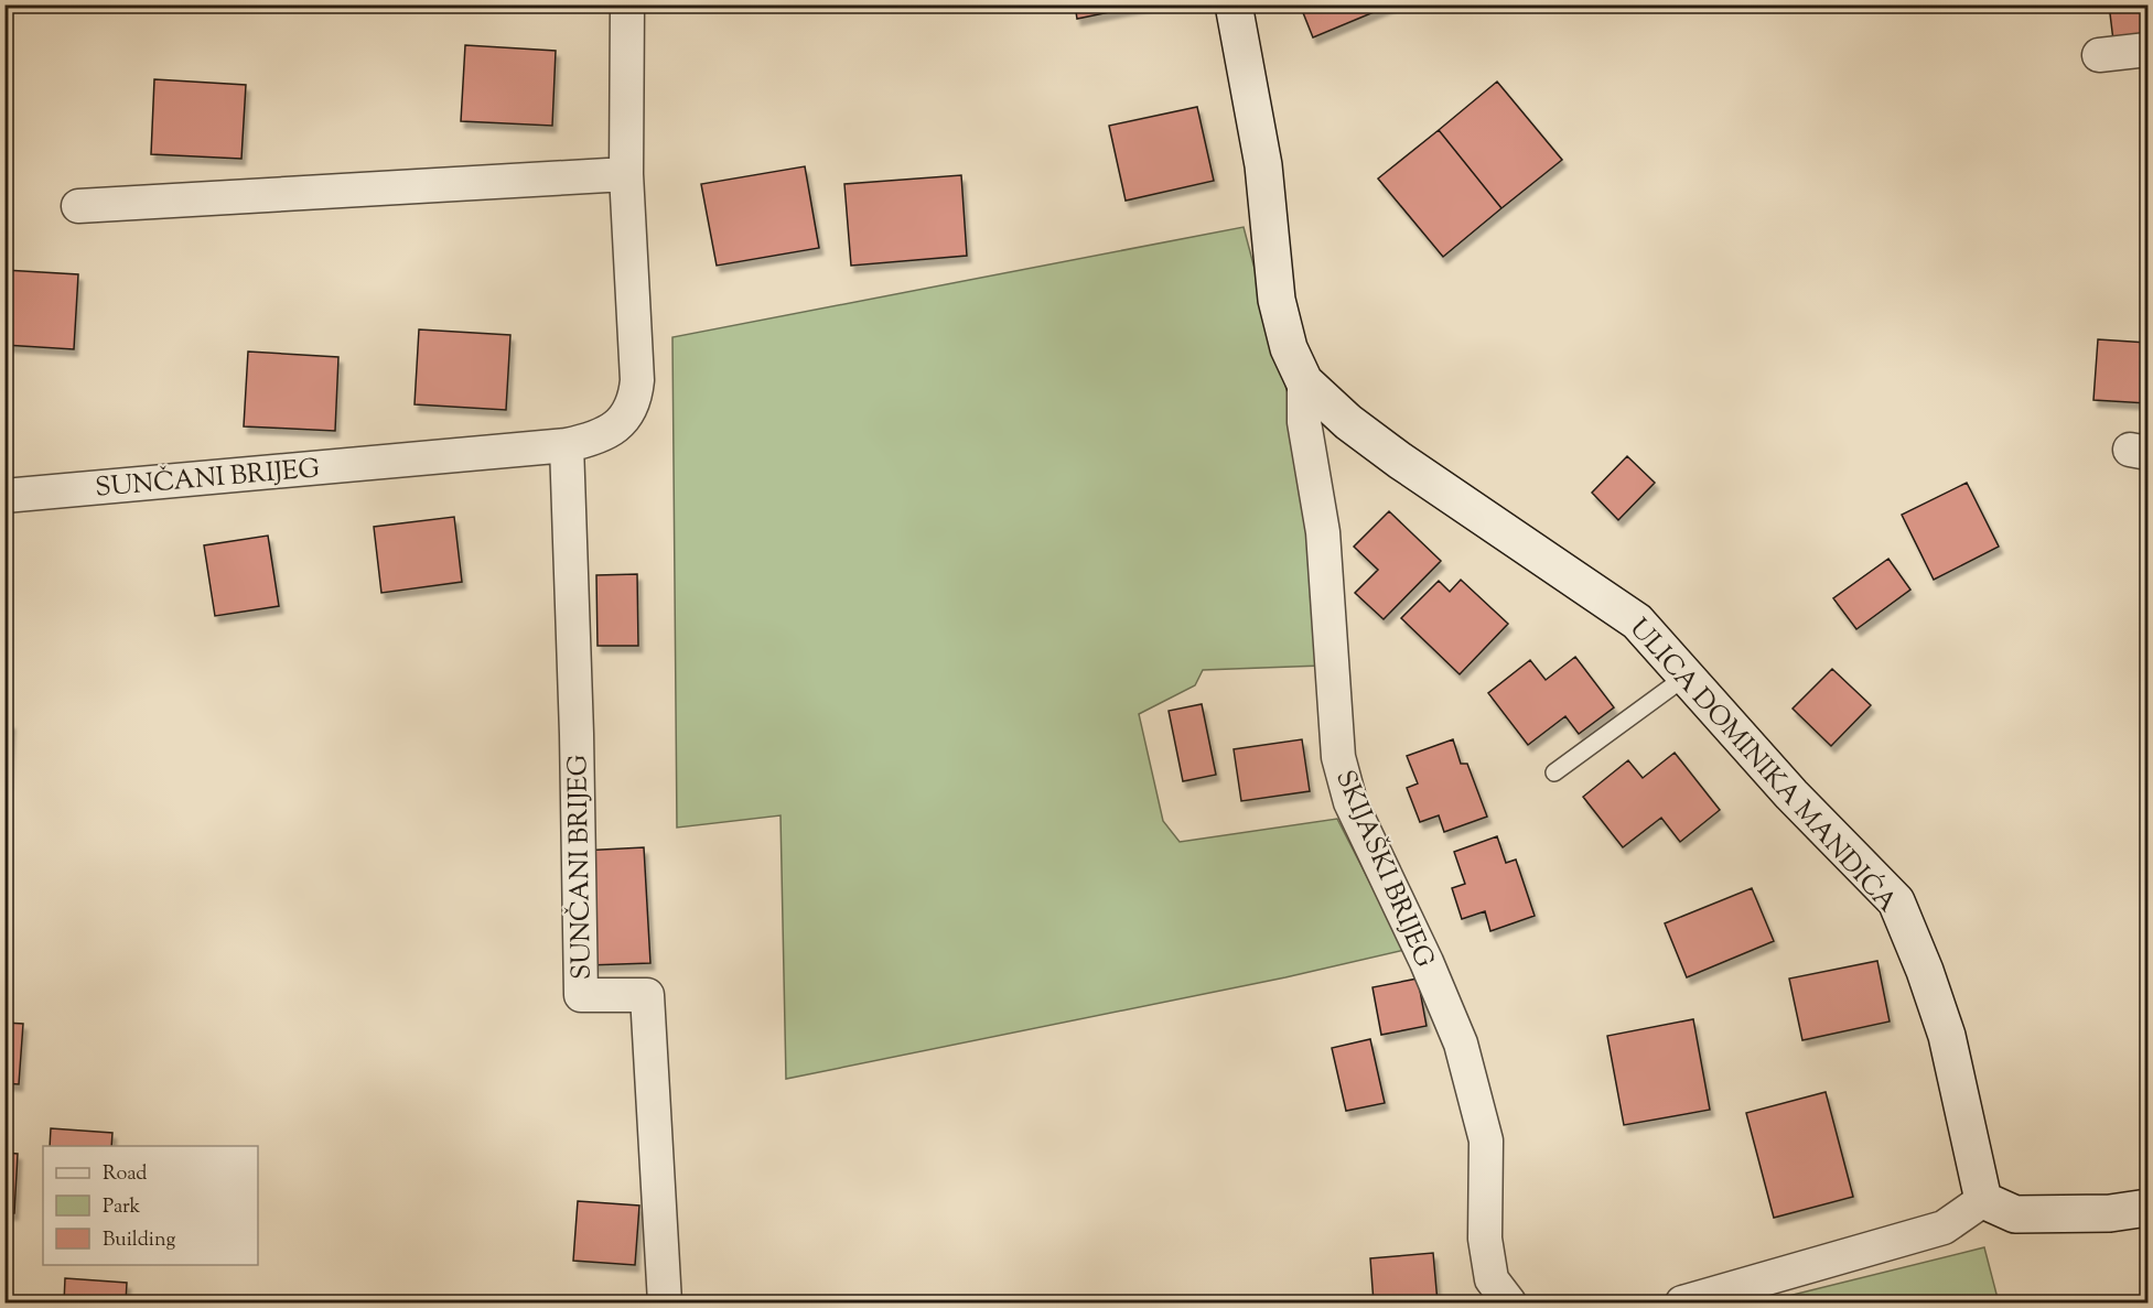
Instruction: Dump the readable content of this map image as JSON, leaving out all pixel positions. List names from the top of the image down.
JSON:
{
  "streets": {
    "street": ["SUNČANI BRIJEG", "ULICA DOMINIKA MANDIĆA", "SKIJAŠKI BRIJEG"]
  },
  "crossings": [
    ["ULICA DOMINIKA MANDIĆA", "SKIJAŠKI BRIJEG"]
  ],
  "legend": ["Road", "Park", "Building"]
}
